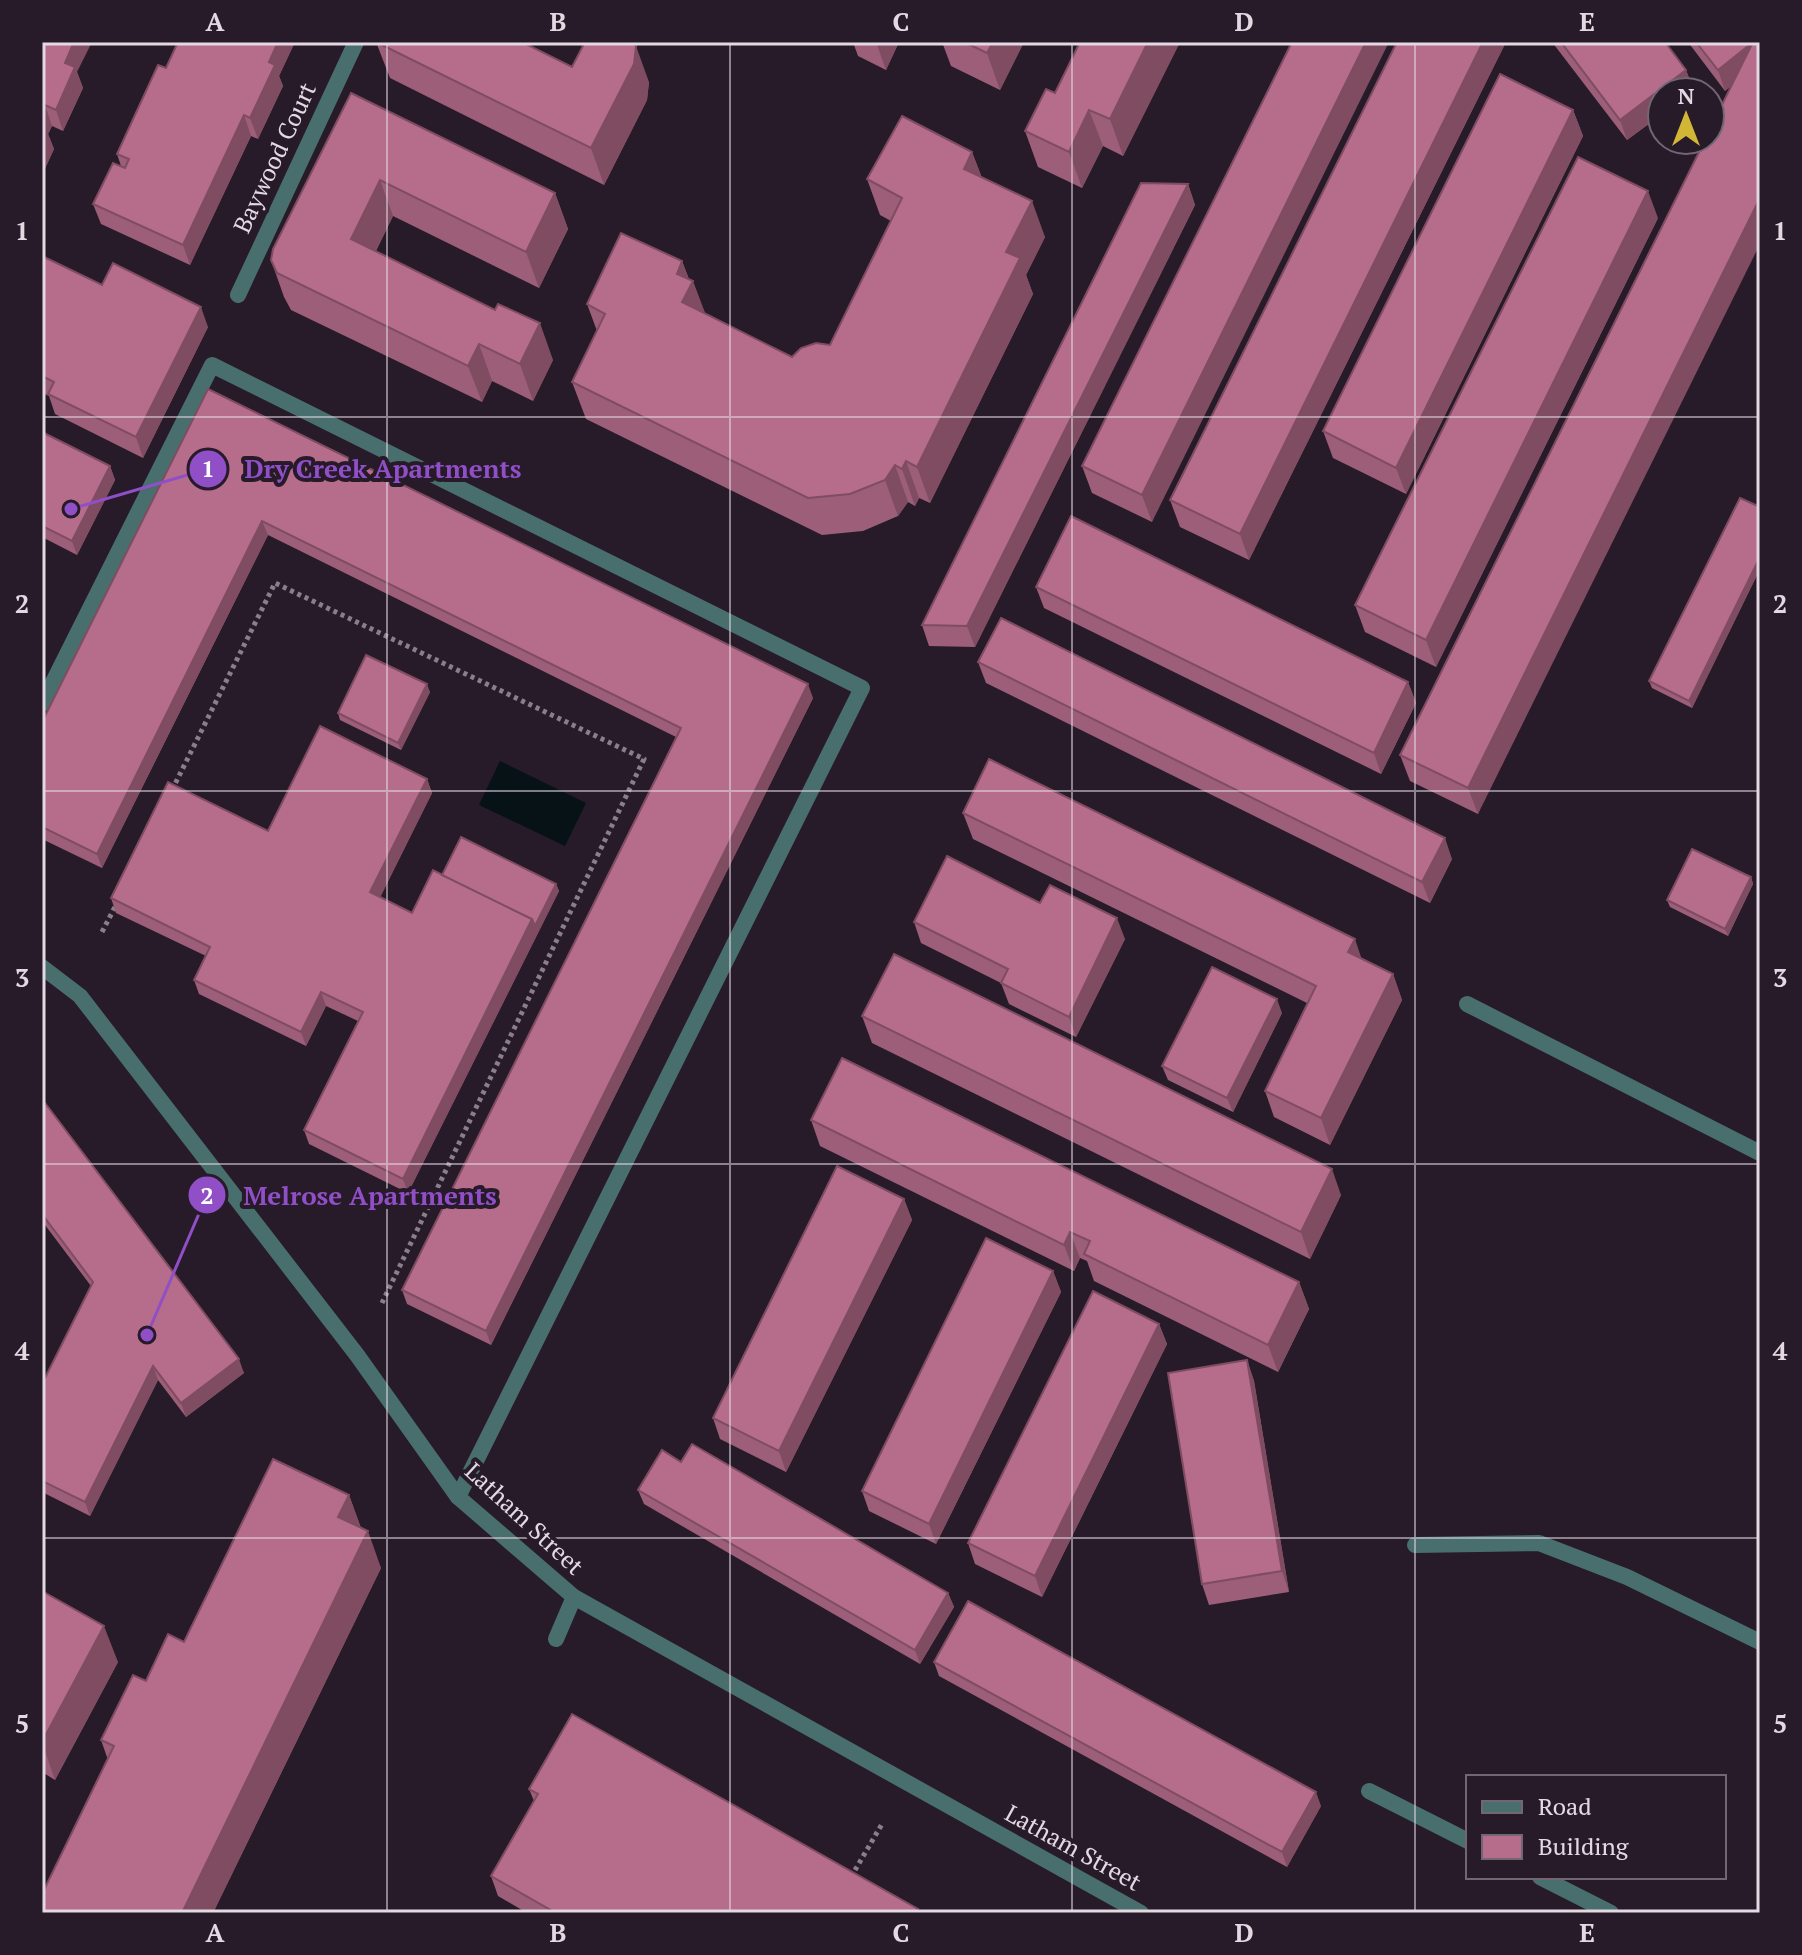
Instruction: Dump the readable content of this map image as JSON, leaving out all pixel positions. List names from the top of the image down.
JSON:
{
  "streets": {
    "street": ["Baywood Court", "Latham Street"]
  },
  "places": ["Dry Creek Apartments", "Melrose Apartments"],
  "legend": ["Road", "Building"],
  "north": "top",
  "grid": {
    "columns": [
      "A",
      "B",
      "C",
      "D",
      "E"
    ],
    "rows": [
      "1",
      "2",
      "3",
      "4",
      "5"
    ]
  }
}
